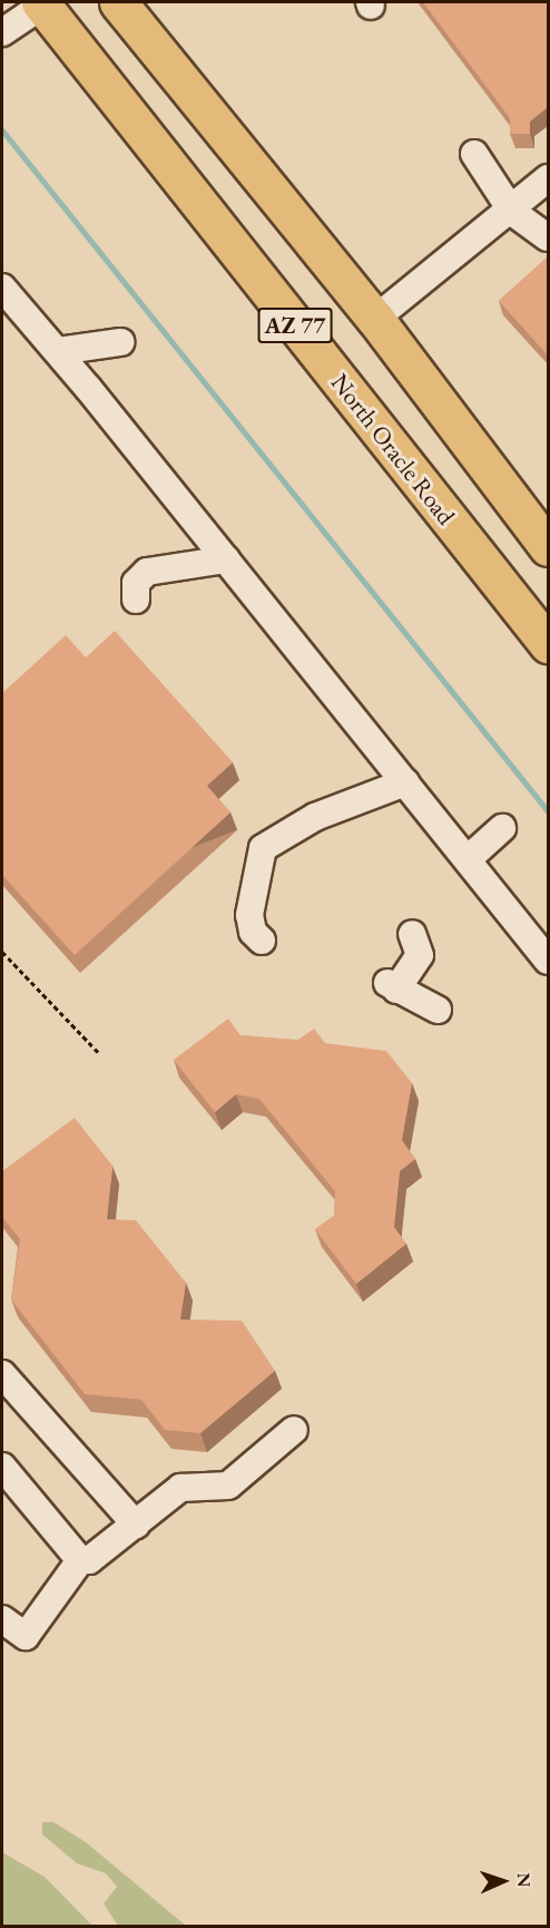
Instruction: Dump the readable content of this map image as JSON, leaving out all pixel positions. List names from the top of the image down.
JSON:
{
  "streets": {
    "highway": ["AZ 77", "North Oracle Road"]
  },
  "north": "right"
}
